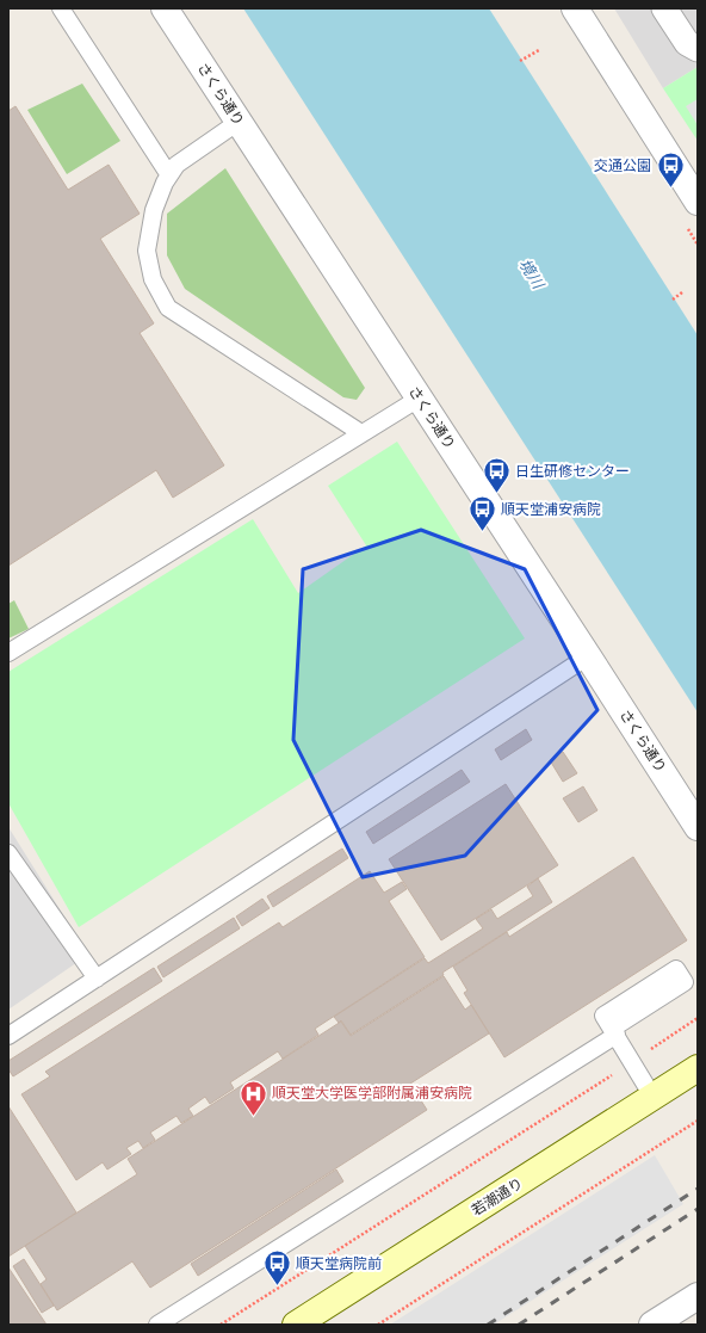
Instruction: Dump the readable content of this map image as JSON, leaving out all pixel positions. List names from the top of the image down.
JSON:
{
  "streets": {
    "main road": ["若潮通り"],
    "street": ["さくら通り"]
  },
  "water": ["境川"],
  "places": {
    "bus stop": [
      "交通公園",
      "日生研修センター",
      "順天堂浦安病院",
      "順天堂病院前"
    ],
    "hospital": ["順天堂大学医学部附属浦安病院"]
  }
}
